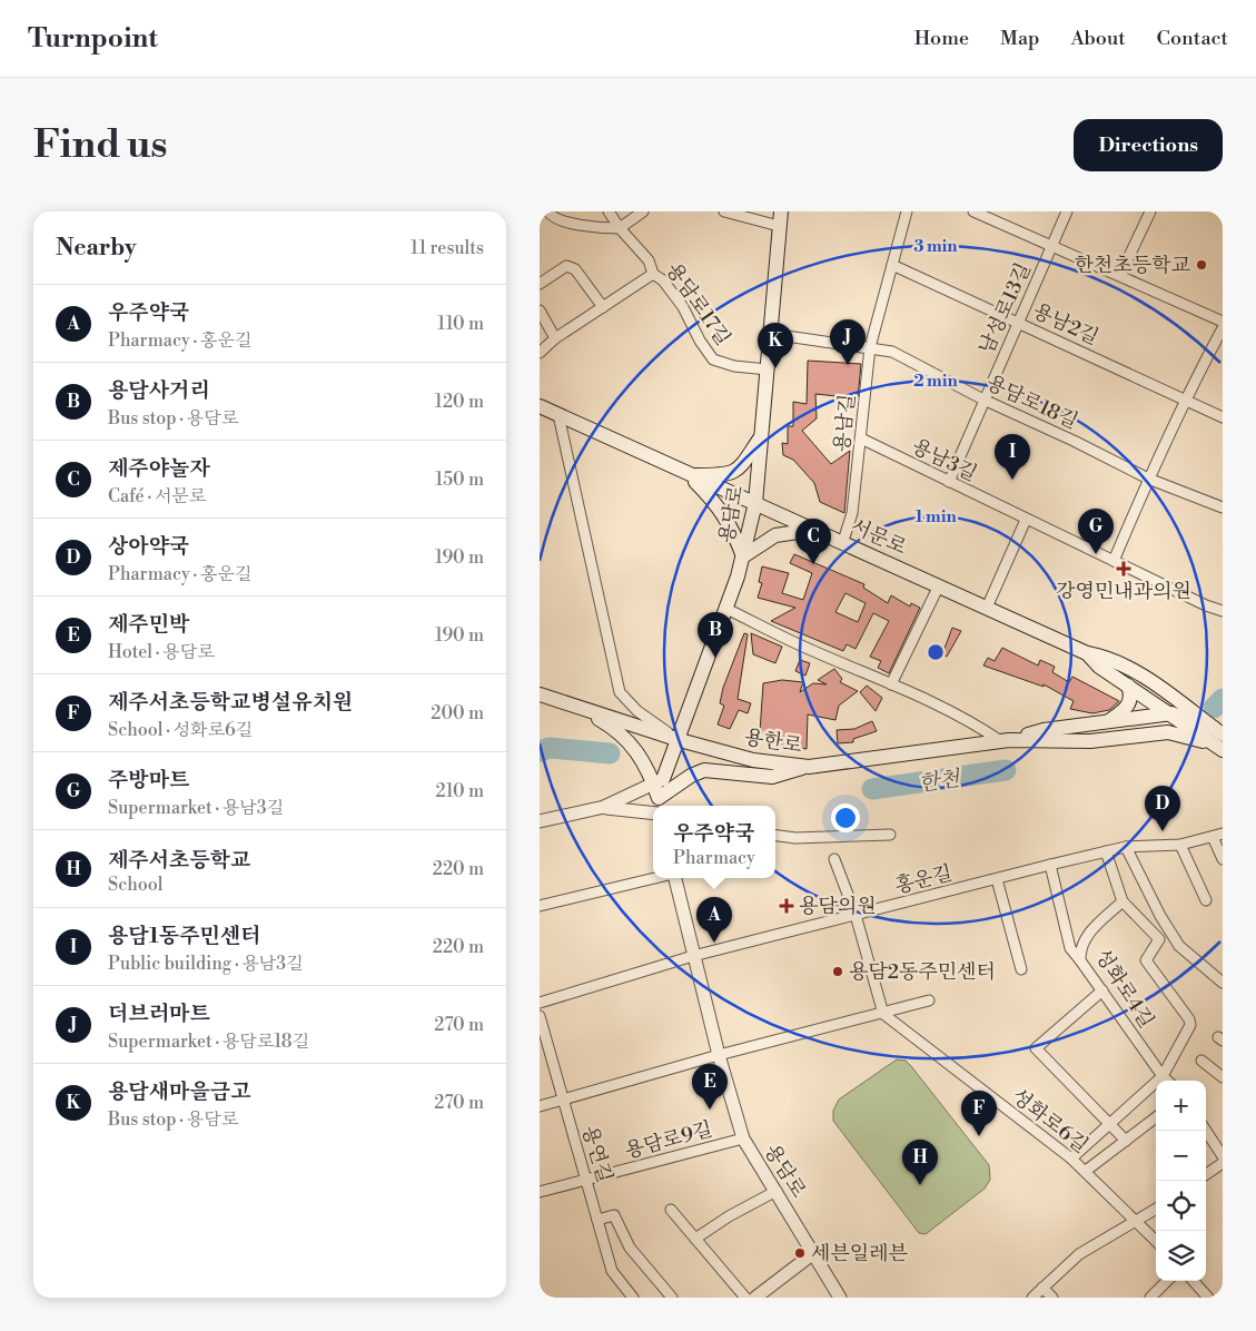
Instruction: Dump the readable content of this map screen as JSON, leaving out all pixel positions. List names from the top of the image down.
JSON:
{
  "streets": {
    "main road": ["용담로", "서문로", "용한로"],
    "street": [
      "용담로17길",
      "남성로13길",
      "용남2길",
      "용담로18길",
      "용남길",
      "용남3길",
      "홍운길",
      "성화로4길",
      "성화로6길",
      "용담로9길",
      "용연길"
    ]
  },
  "crossings": [
    ["용담로17길", "용담로"],
    ["남성로13길", "용남2길"],
    ["남성로13길", "용담로18길"],
    ["남성로13길", "용남3길"],
    ["용남2길", "용남길"],
    ["용담로18길", "용남길"],
    ["용담로18길", "용담로"],
    ["용남길", "용남3길"],
    ["용남길", "서문로"],
    ["용담로", "서문로"],
    ["용담로", "용한로"],
    ["용담로", "홍운길"],
    ["용담로", "용담로9길"],
    ["서문로", "용한로"],
    ["용담로9길", "용연길"]
  ],
  "water": ["한천"],
  "places": {
    "other": ["한천초등학교", "용담2동주민센터", "세븐일레븐"],
    "health": ["강영민내과의원", "용담의원"]
  },
  "page": {
    "header": "Turnpoint",
    "nav": [
      "Home",
      "Map",
      "About",
      "Contact"
    ],
    "buttons": "Directions",
    "title": "Find us",
    "heading": ["Nearby", "11 results"],
    "list": [
      {
        "mark": "A",
        "name": "우주약국",
        "note": "Pharmacy · 홍운길",
        "value": "110 m"
      },
      {
        "mark": "B",
        "name": "용담사거리",
        "note": "Bus stop · 용담로",
        "value": "120 m"
      },
      {
        "mark": "C",
        "name": "제주야놀자",
        "note": "Café · 서문로",
        "value": "150 m"
      },
      {
        "mark": "D",
        "name": "상아약국",
        "note": "Pharmacy · 홍운길",
        "value": "190 m"
      },
      {
        "mark": "E",
        "name": "제주민박",
        "note": "Hotel · 용담로",
        "value": "190 m"
      },
      {
        "mark": "F",
        "name": "제주서초등학교병설유치원",
        "note": "School · 성화로6길",
        "value": "200 m"
      },
      {
        "mark": "G",
        "name": "주방마트",
        "note": "Supermarket · 용남3길",
        "value": "210 m"
      },
      {
        "mark": "H",
        "name": "제주서초등학교",
        "note": "School",
        "value": "220 m"
      },
      {
        "mark": "I",
        "name": "용담1동주민센터",
        "note": "Public building · 용남3길",
        "value": "220 m"
      },
      {
        "mark": "J",
        "name": "더브러마트",
        "note": "Supermarket · 용담로18길",
        "value": "270 m"
      },
      {
        "mark": "K",
        "name": "용담새마을금고",
        "note": "Bus stop · 용담로",
        "value": "270 m"
      }
    ],
    "pins": [
      "J",
      "K",
      "I",
      "G",
      "C",
      "B",
      "D",
      "A",
      "E",
      "F",
      "H"
    ],
    "popup": ["우주약국", "Pharmacy"],
    "map_buttons": ["+", "−"]
  },
  "rings": ["3 min", "2 min", "1 min"]
}
